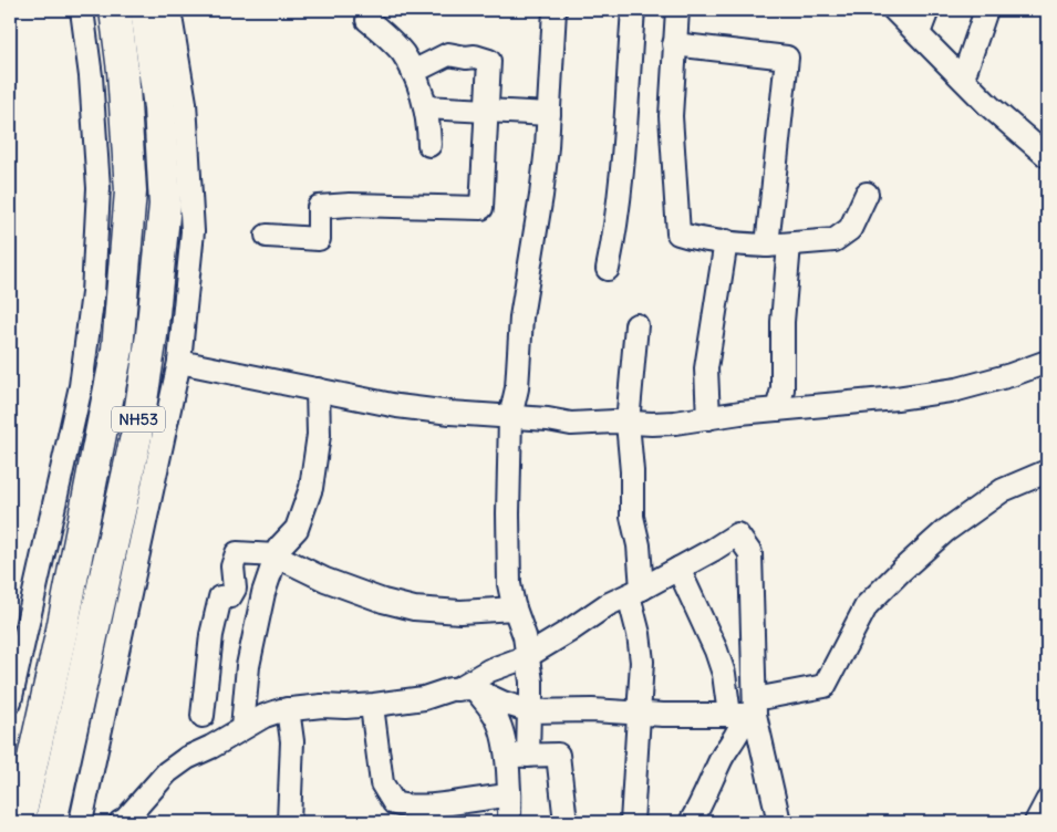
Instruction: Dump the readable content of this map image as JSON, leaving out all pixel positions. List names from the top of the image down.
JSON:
{
  "streets": {
    "highway": ["NH53"]
  }
}
